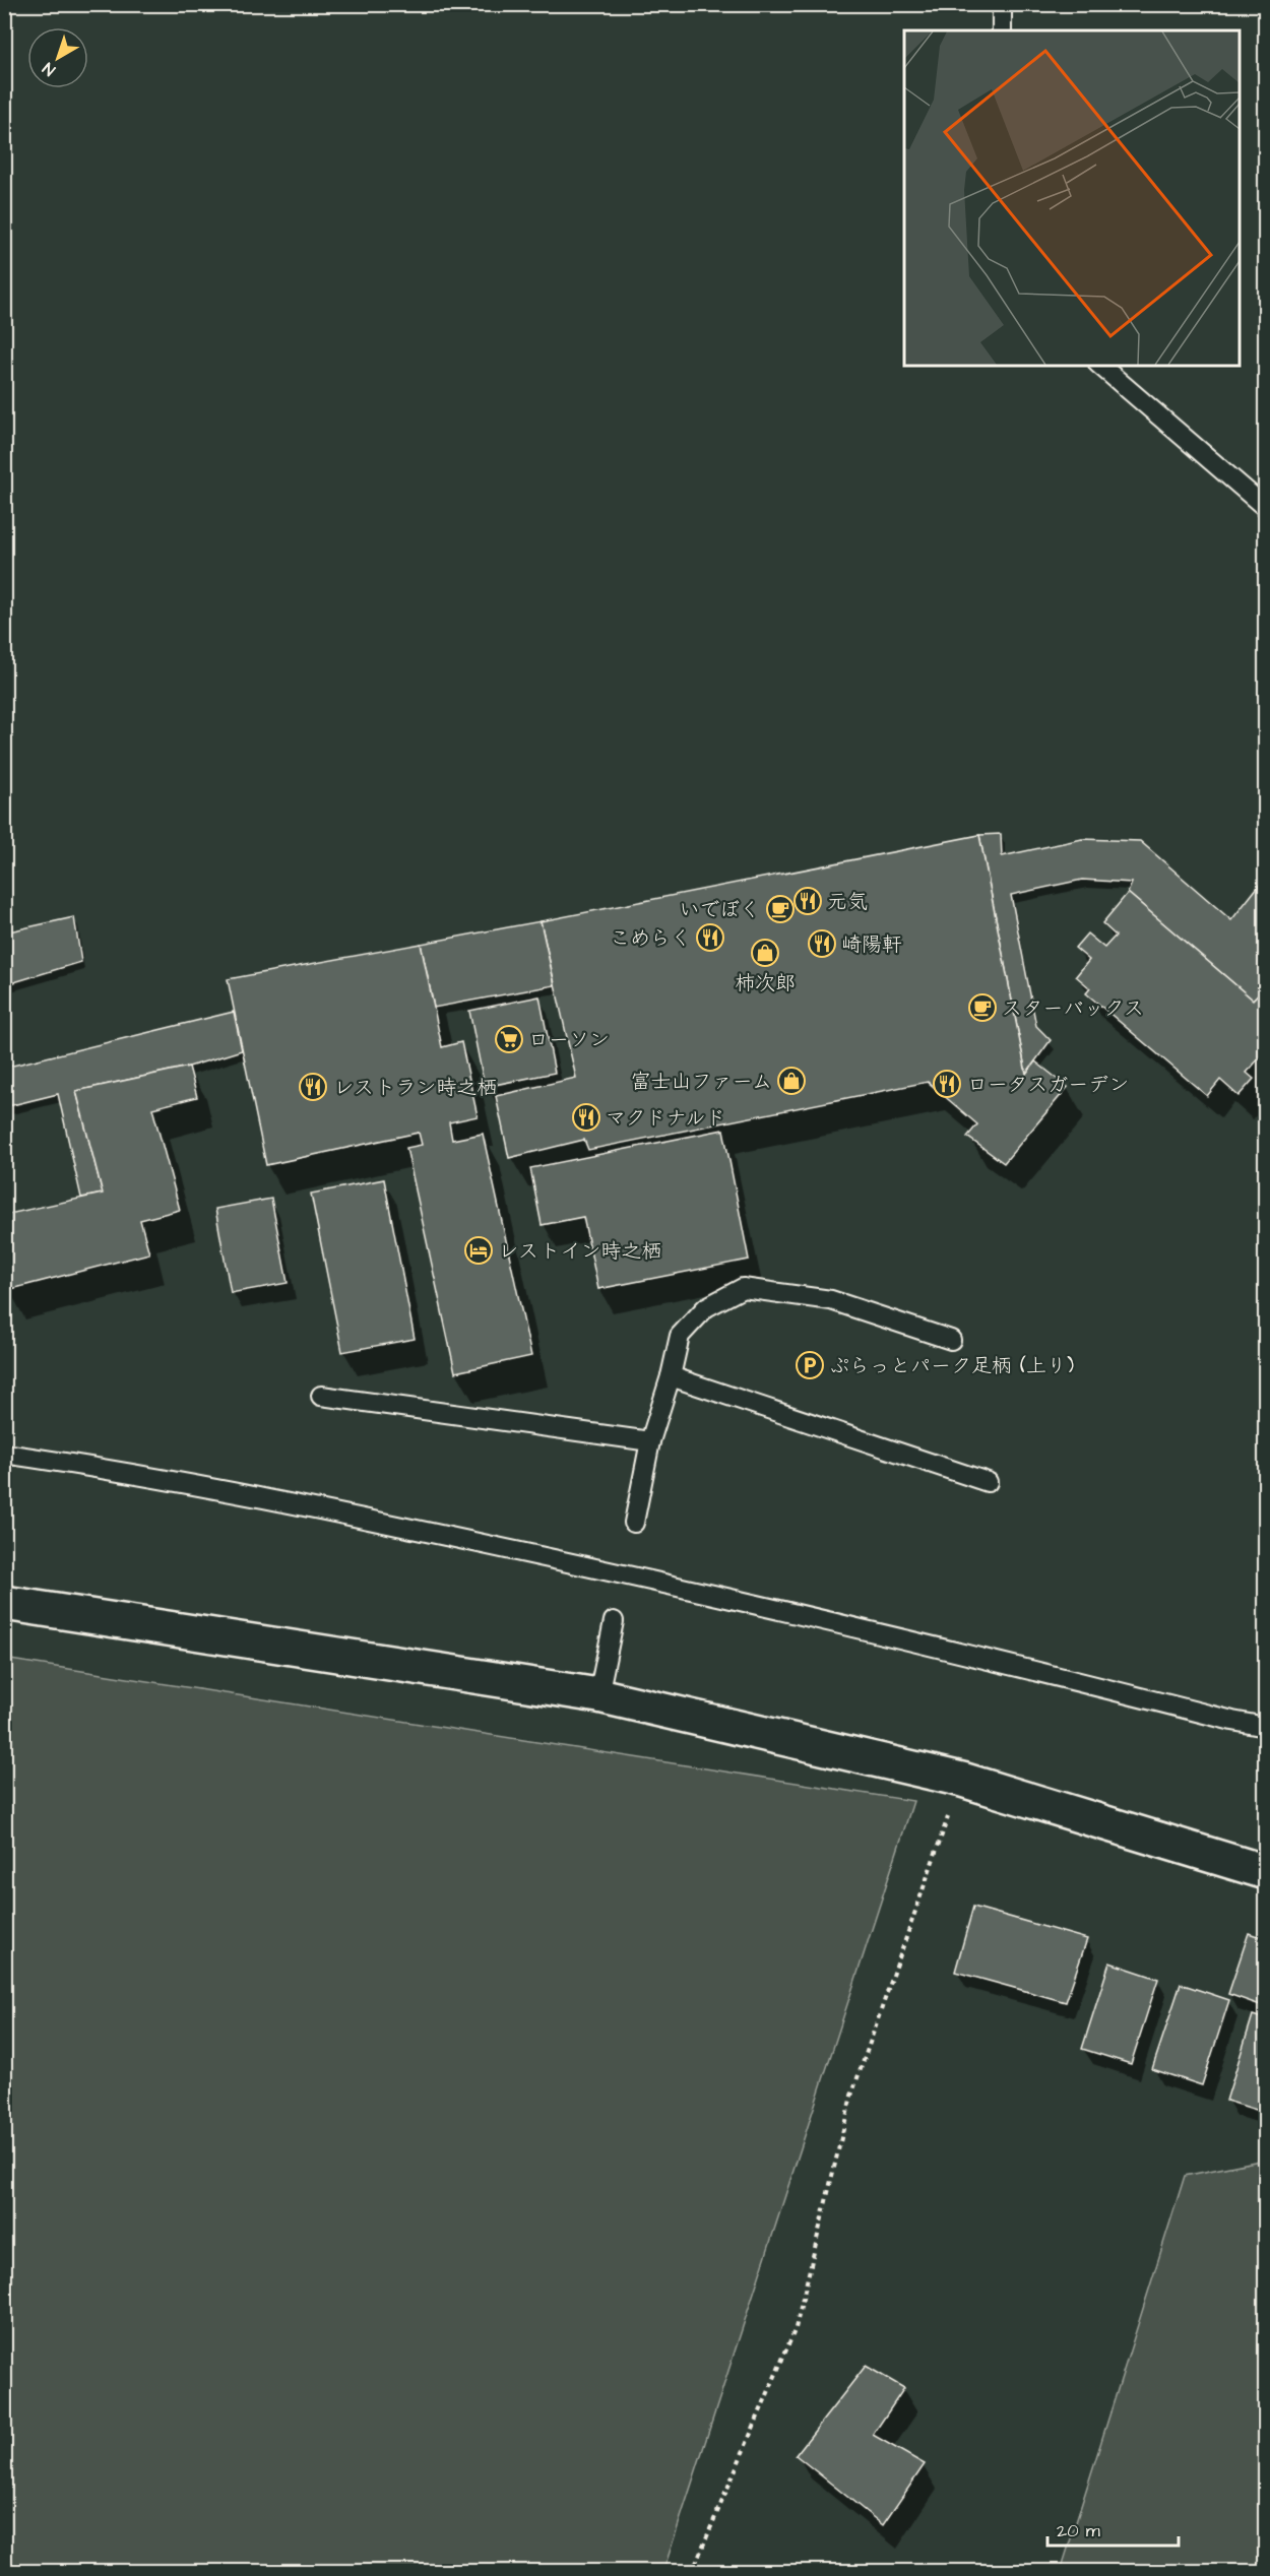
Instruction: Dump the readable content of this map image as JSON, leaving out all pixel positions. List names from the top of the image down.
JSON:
{
  "places": {
    "restaurant": [
      "元気",
      "こめらく",
      "崎陽軒",
      "ロータスガーデン",
      "レストラン時之栖",
      "マクドナルド"
    ],
    "cafe": ["いでぼく", "スターバックス"],
    "shop": ["柿次郎", "富士山ファーム"],
    "supermarket": ["ローソン"],
    "hotel": ["レストイン時之栖"],
    "parking": ["ぷらっとパーク足柄 (上り)"]
  },
  "scale_bar": "20 m",
  "north": "bottom left"
}
